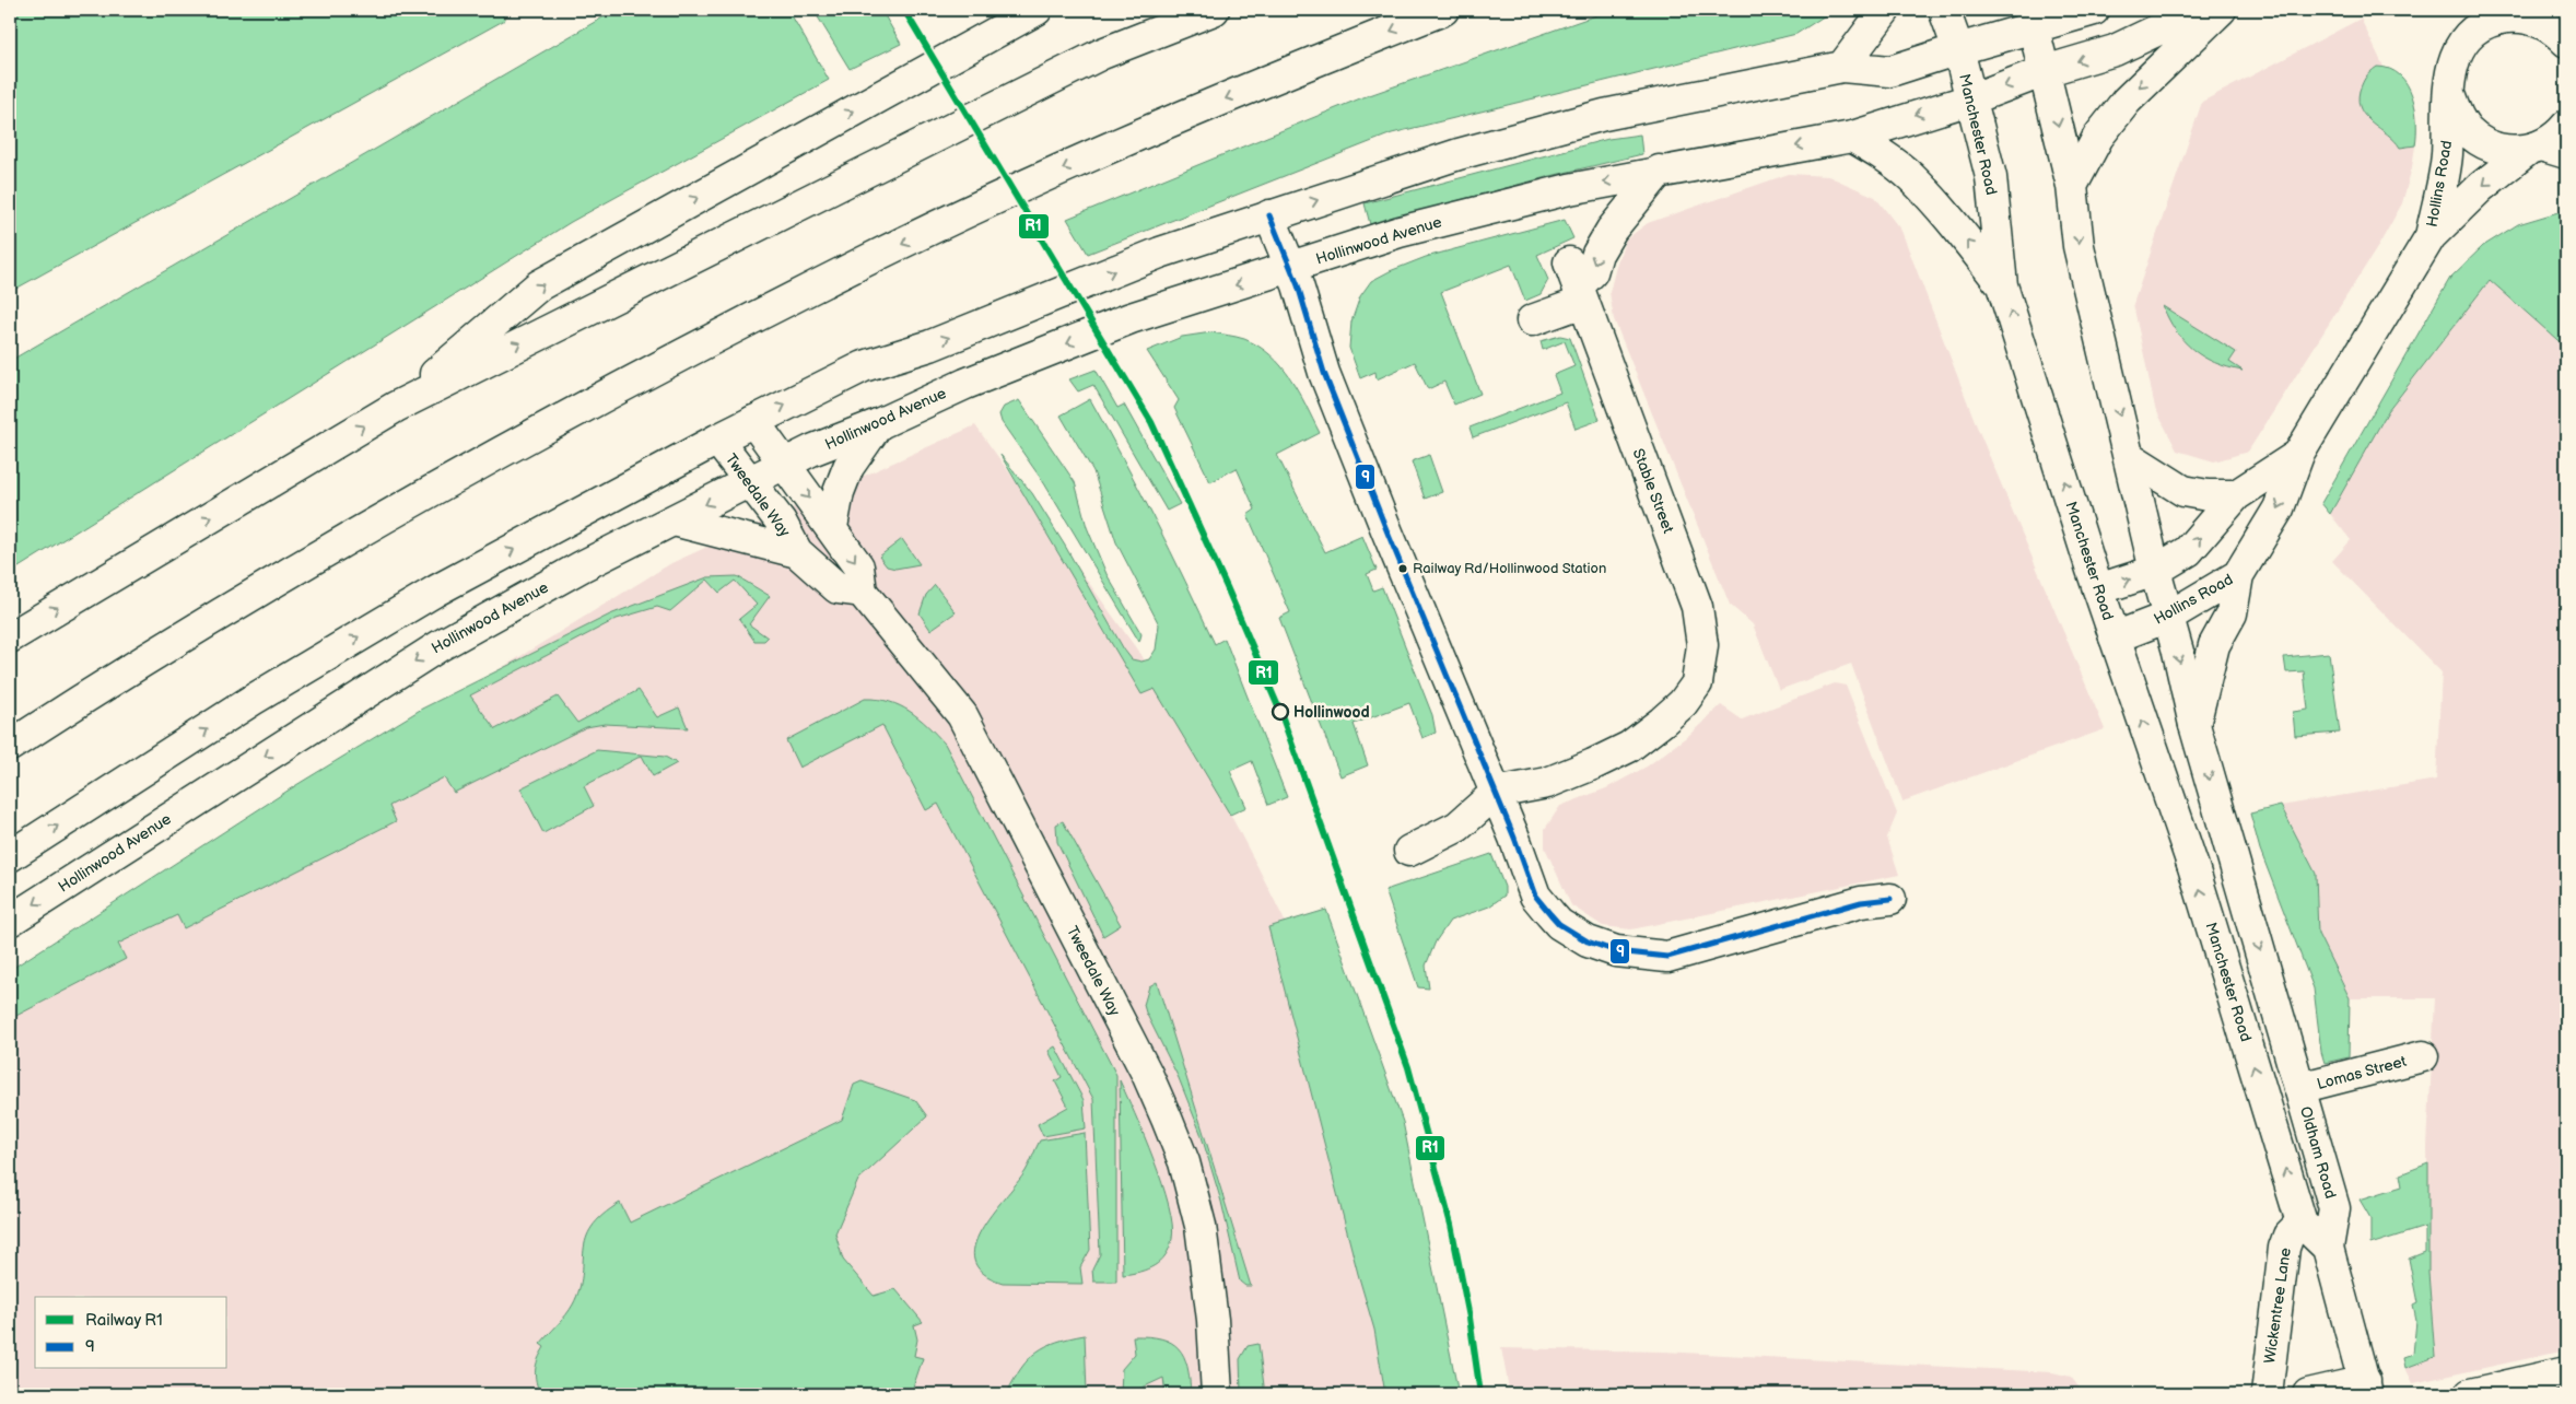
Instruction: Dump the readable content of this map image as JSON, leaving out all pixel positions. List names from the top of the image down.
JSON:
{
  "streets": {
    "main road": [
      "Manchester Road",
      "Hollins Road",
      "Hollinwood Avenue",
      "Stable Street",
      "Tweedale Way",
      "Lomas Street",
      "Oldham Road",
      "Wickentree Lane"
    ]
  },
  "crossings": [
    ["Manchester Road", "Hollins Road"],
    ["Manchester Road", "Hollinwood Avenue"],
    ["Manchester Road", "Oldham Road"],
    ["Hollinwood Avenue", "Tweedale Way"],
    ["Lomas Street", "Oldham Road"],
    ["Oldham Road", "Wickentree Lane"]
  ],
  "places": ["Railway Rd/Hollinwood Station", "Hollinwood"],
  "lines": ["rail line R1", "transit line 9"],
  "legend": ["Railway R1", "9"]
}
